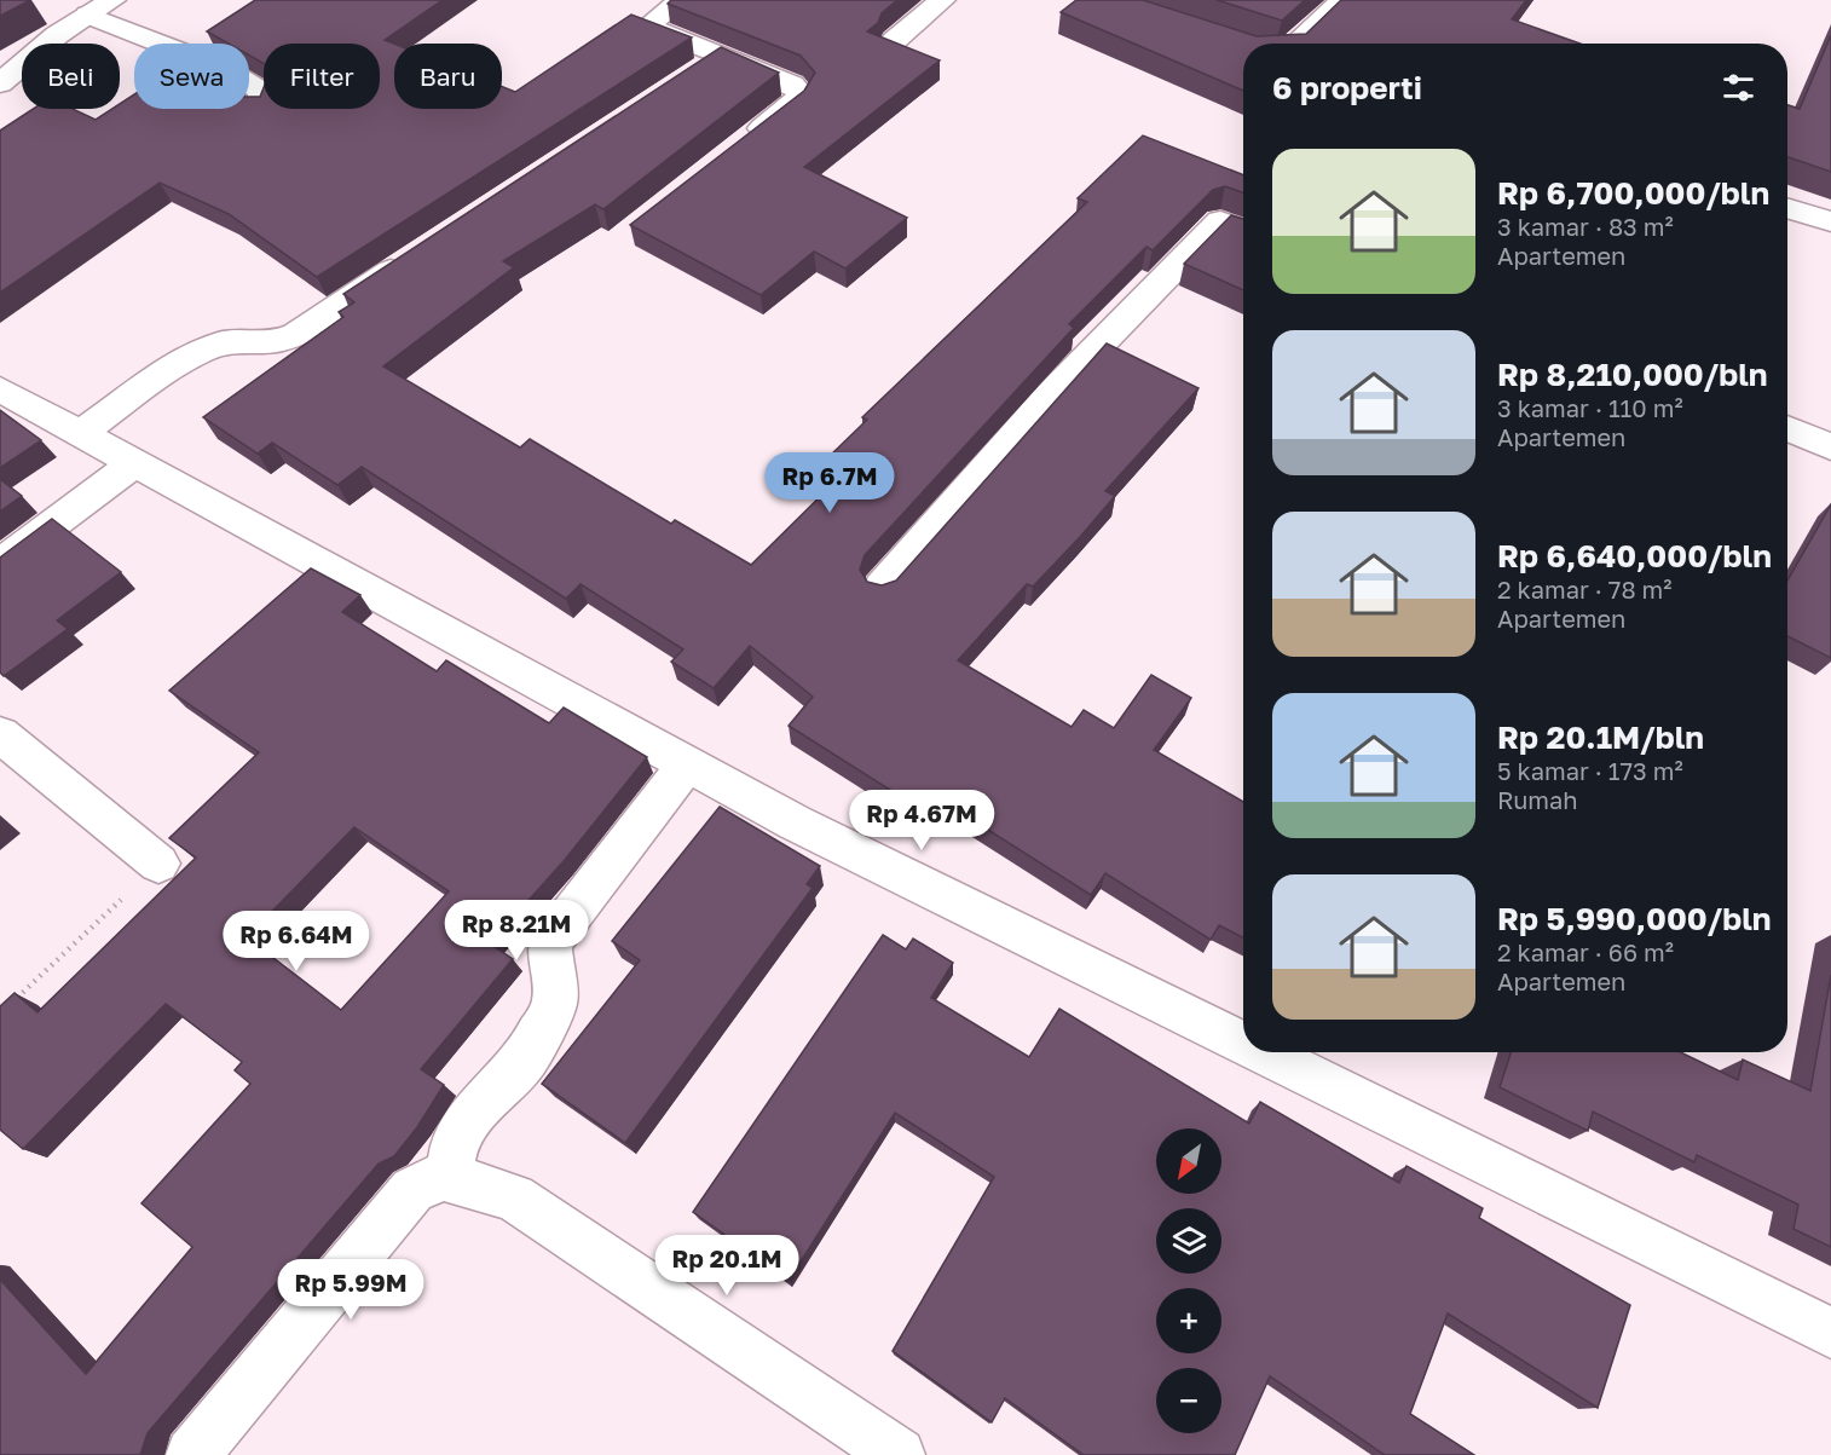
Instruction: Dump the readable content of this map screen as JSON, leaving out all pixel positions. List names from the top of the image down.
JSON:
{
  "north": "bottom left",
  "page": {
    "chip": [
      "Beli",
      "Sewa",
      "Filter",
      "Baru"
    ],
    "heading": "6 properti",
    "list": [
      {
        "name": "Rp 6,700,000/bln",
        "note": "3 kamar · 83 m² · Apartemen"
      },
      {
        "name": "Rp 8,210,000/bln",
        "note": "3 kamar · 110 m² · Apartemen"
      },
      {
        "name": "Rp 6,640,000/bln",
        "note": "2 kamar · 78 m² · Apartemen"
      },
      {
        "name": "Rp 20.1M/bln",
        "note": "5 kamar · 173 m² · Rumah"
      },
      {
        "name": "Rp 5,990,000/bln",
        "note": "2 kamar · 66 m² · Apartemen"
      }
    ],
    "price": [
      "Rp 6.7M",
      "Rp 4.67M",
      "Rp 8.21M",
      "Rp 6.64M",
      "Rp 20.1M",
      "Rp 5.99M"
    ],
    "map_buttons": ["+", "−"]
  }
}
